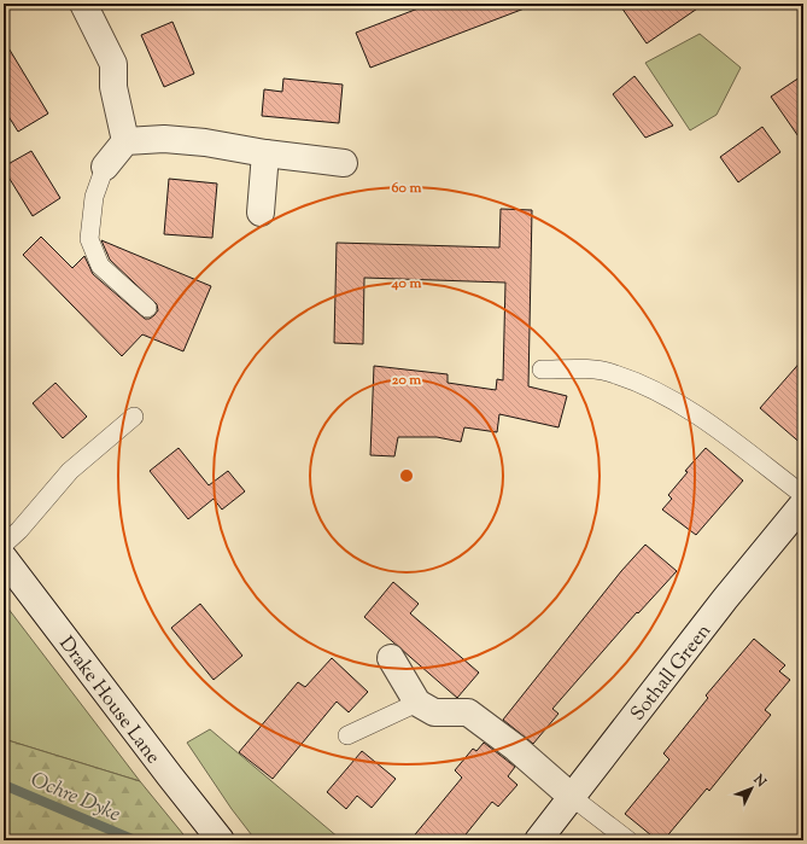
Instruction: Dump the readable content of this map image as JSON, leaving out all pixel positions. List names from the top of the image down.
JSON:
{
  "streets": {
    "street": ["Sothall Green", "Drake House Lane"]
  },
  "water": ["Ochre Dyke"],
  "north": "top right",
  "rings": ["60 m", "40 m", "20 m"]
}
